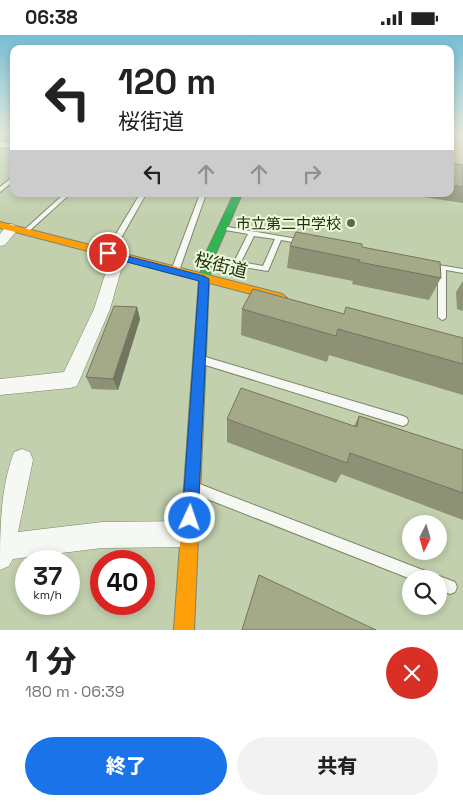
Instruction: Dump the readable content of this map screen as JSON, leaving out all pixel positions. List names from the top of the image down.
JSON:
{
  "streets": {
    "street": ["桜街道"]
  },
  "places": ["市立第二中学校"],
  "north": "bottom",
  "page": {
    "status": "06:38",
    "turn": ["120 m", "桜街道"],
    "speed": "37 km/h",
    "limit": "40",
    "heading": ["1 分", "180 m · 06:39"],
    "buttons": ["終了", "共有"]
  }
}
